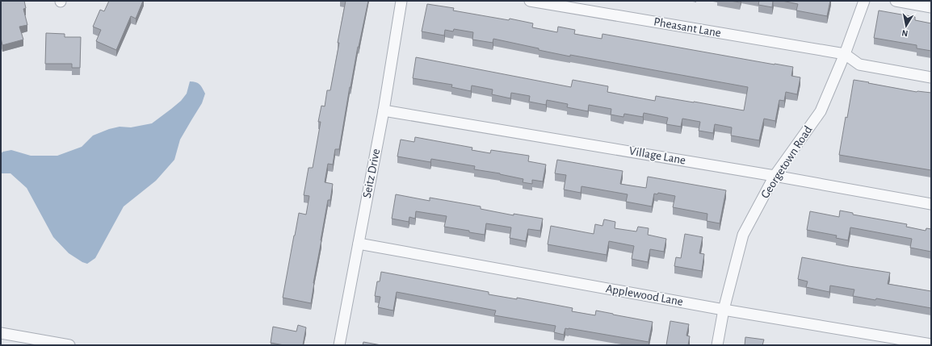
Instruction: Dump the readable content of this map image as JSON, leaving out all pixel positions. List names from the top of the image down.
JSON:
{
  "streets": {
    "street": [
      "Pheasant Lane",
      "Village Lane",
      "Georgetown Road",
      "Seitz Drive",
      "Applewood Lane"
    ]
  },
  "crossings": [
    ["Pheasant Lane", "Georgetown Road"],
    ["Village Lane", "Georgetown Road"],
    ["Village Lane", "Seitz Drive"],
    ["Georgetown Road", "Applewood Lane"],
    ["Seitz Drive", "Applewood Lane"]
  ],
  "north": "bottom"
}
